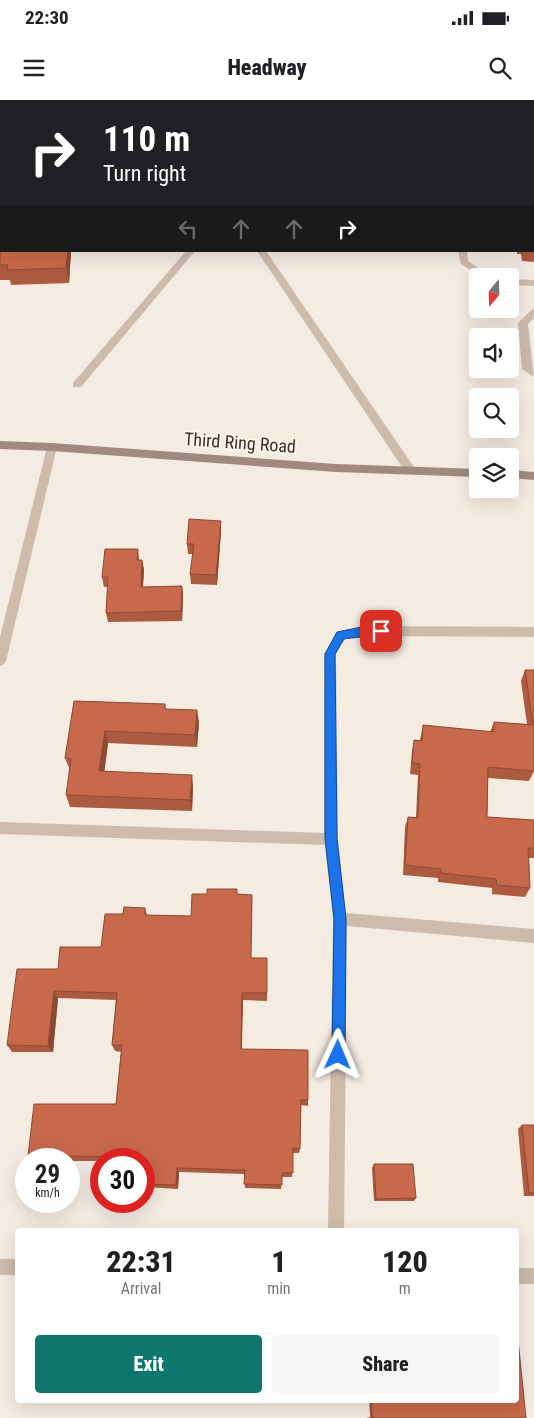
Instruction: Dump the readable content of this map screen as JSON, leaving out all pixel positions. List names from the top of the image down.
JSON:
{
  "streets": {
    "street": ["Third Ring Road"]
  },
  "north": "bottom",
  "page": {
    "status": "22:30",
    "header": "Headway",
    "turn": ["110 m", "Turn right"],
    "speed": "29 km/h",
    "limit": "30",
    "eta": [
      "22:31",
      "Arrival",
      "1",
      "min",
      "120",
      "m"
    ],
    "buttons": ["Exit", "Share"]
  }
}
